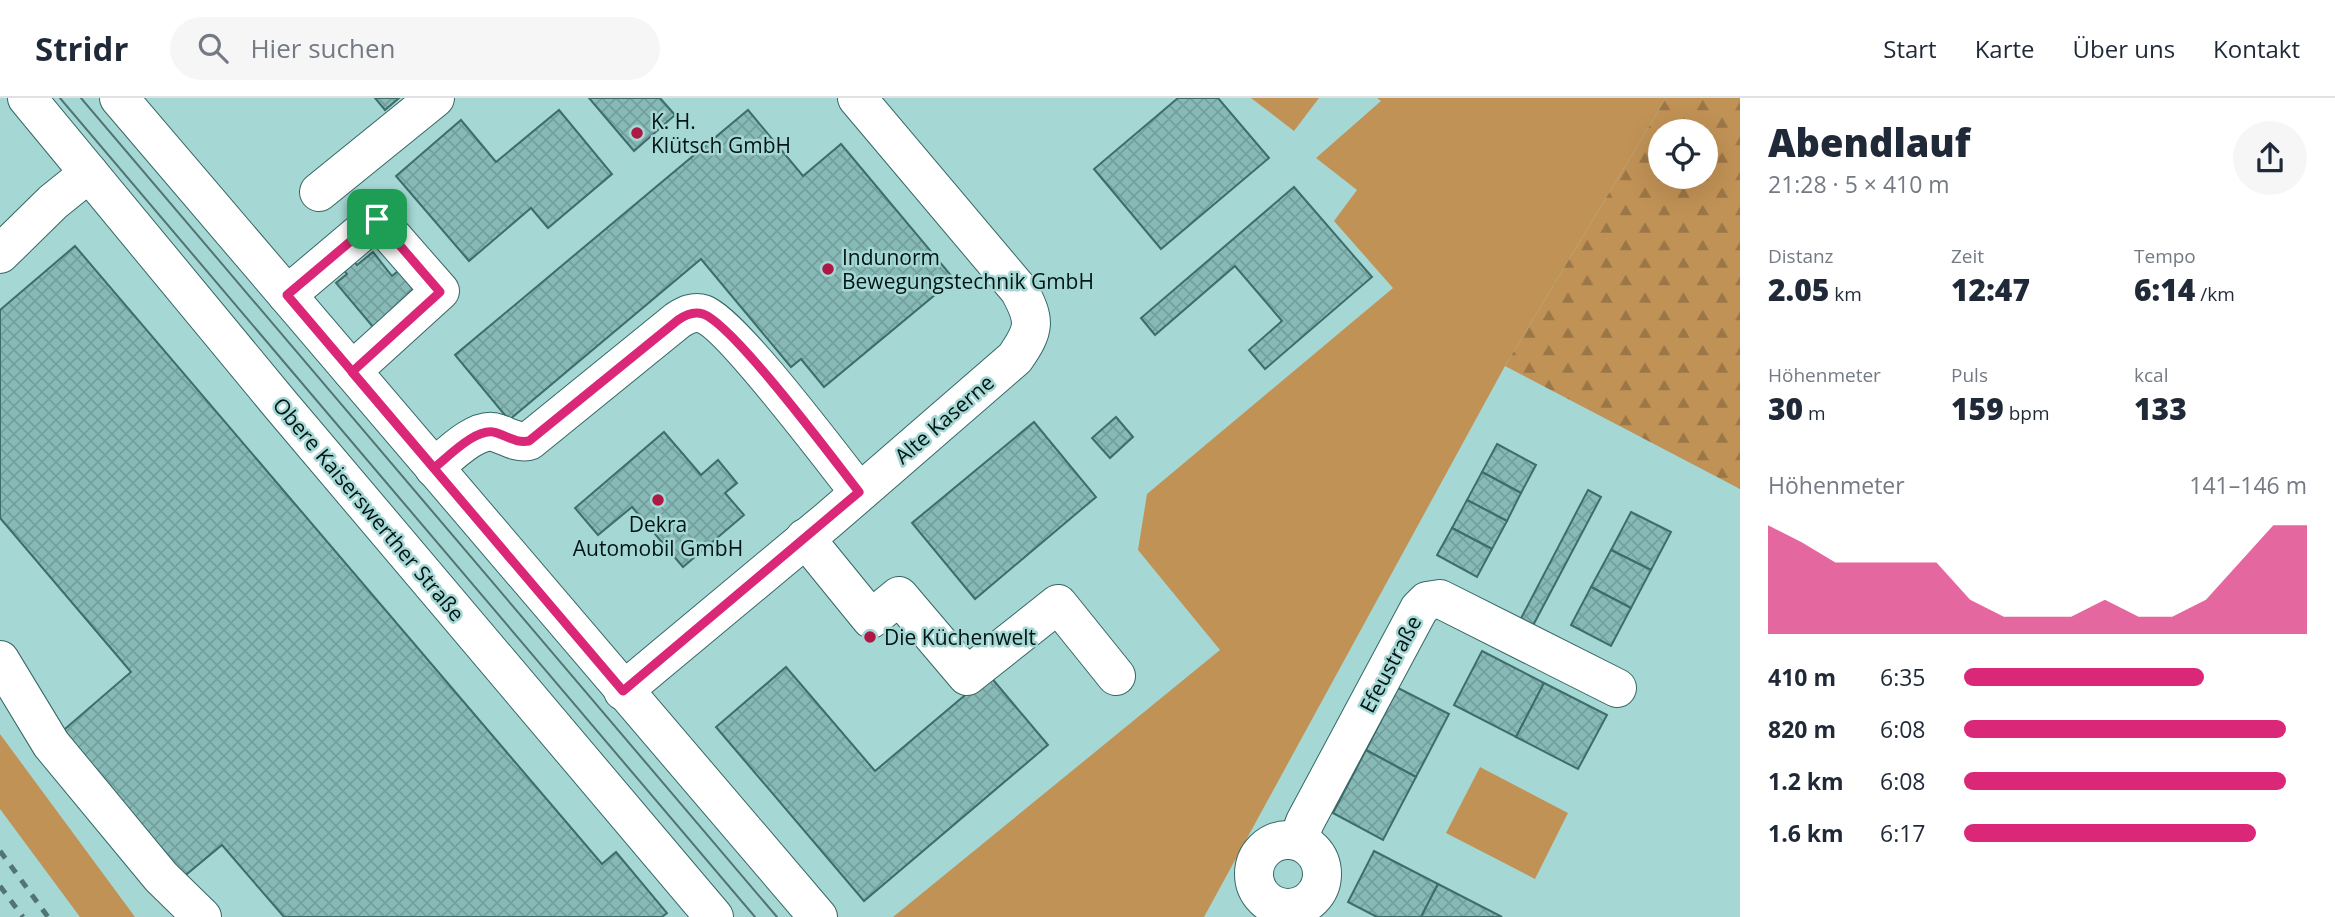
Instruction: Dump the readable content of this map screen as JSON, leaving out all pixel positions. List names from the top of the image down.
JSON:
{
  "streets": {
    "street": ["Alte Kaserne", "Obere Kaiserswerther Straße", "Efeustraße"]
  },
  "places": [
    "K. H. Klütsch GmbH",
    "Indunorm Bewegungstechnik GmbH",
    "Dekra Automobil GmbH",
    "Die Küchenwelt"
  ],
  "page": {
    "header": "Stridr",
    "search": "Hier suchen",
    "nav": [
      "Start",
      "Karte",
      "Über uns",
      "Kontakt"
    ],
    "heading": ["Abendlauf", "21:28 · 5 × 410 m"],
    "stats": [
      ["Distanz", "2.05 km"],
      ["Zeit", "12:47"],
      ["Tempo", "6:14 /km"],
      ["Höhenmeter", "30 m"],
      ["Puls", "159 bpm"],
      ["kcal", "133"]
    ],
    "chart": ["Höhenmeter", "141–146 m"],
    "list": [
      {
        "name": "410 m",
        "note": "6:35"
      },
      {
        "name": "820 m",
        "note": "6:08"
      },
      {
        "name": "1.2 km",
        "note": "6:08"
      },
      {
        "name": "1.6 km",
        "note": "6:17"
      }
    ]
  }
}
